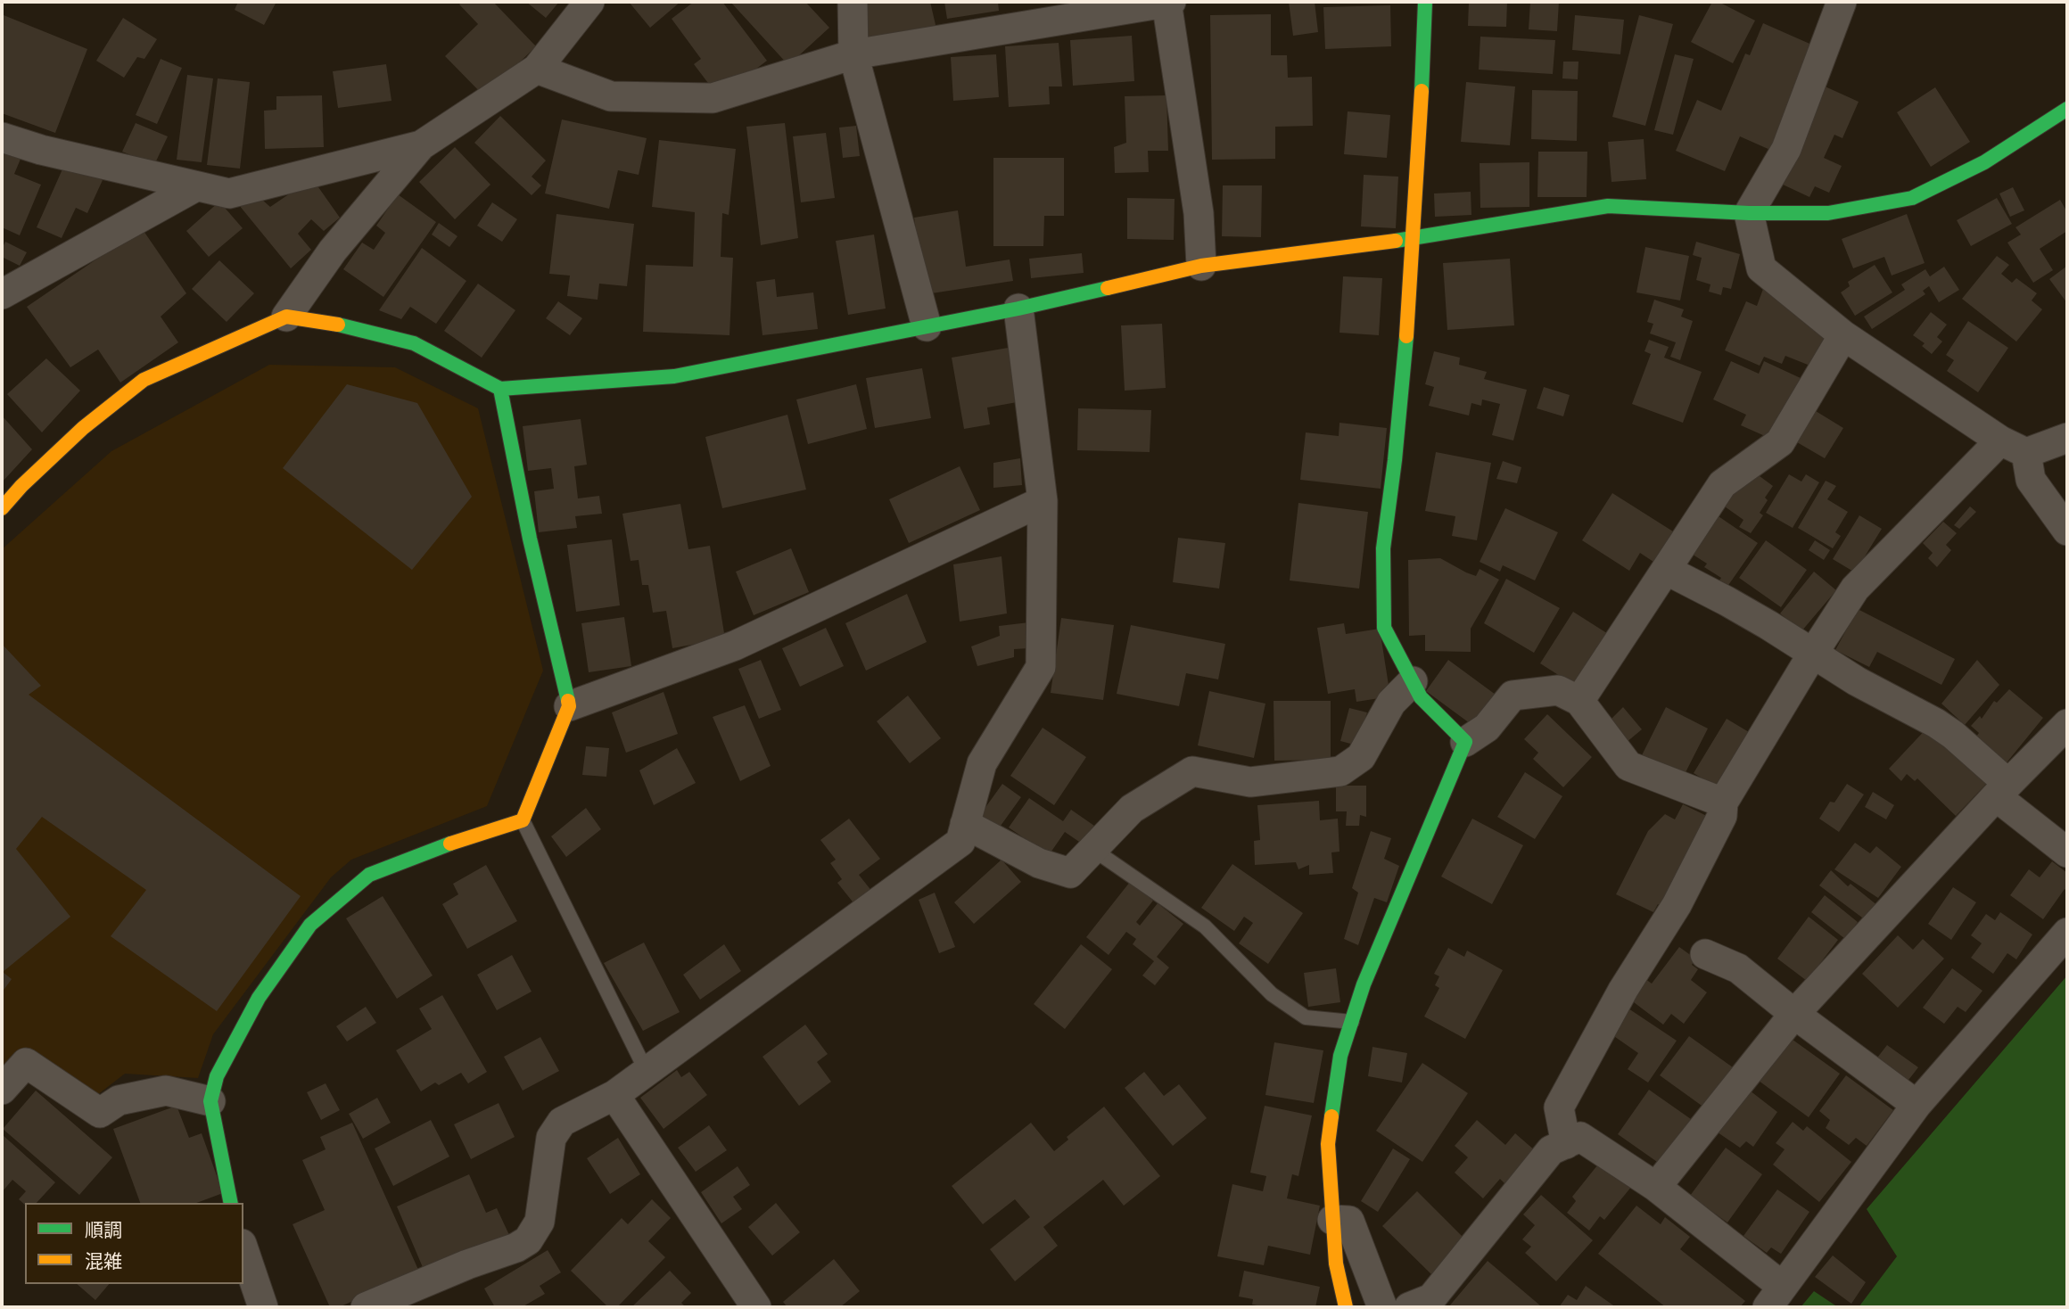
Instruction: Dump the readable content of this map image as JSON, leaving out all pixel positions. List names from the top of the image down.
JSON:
{
  "legend": ["順調", "混雑"]
}
